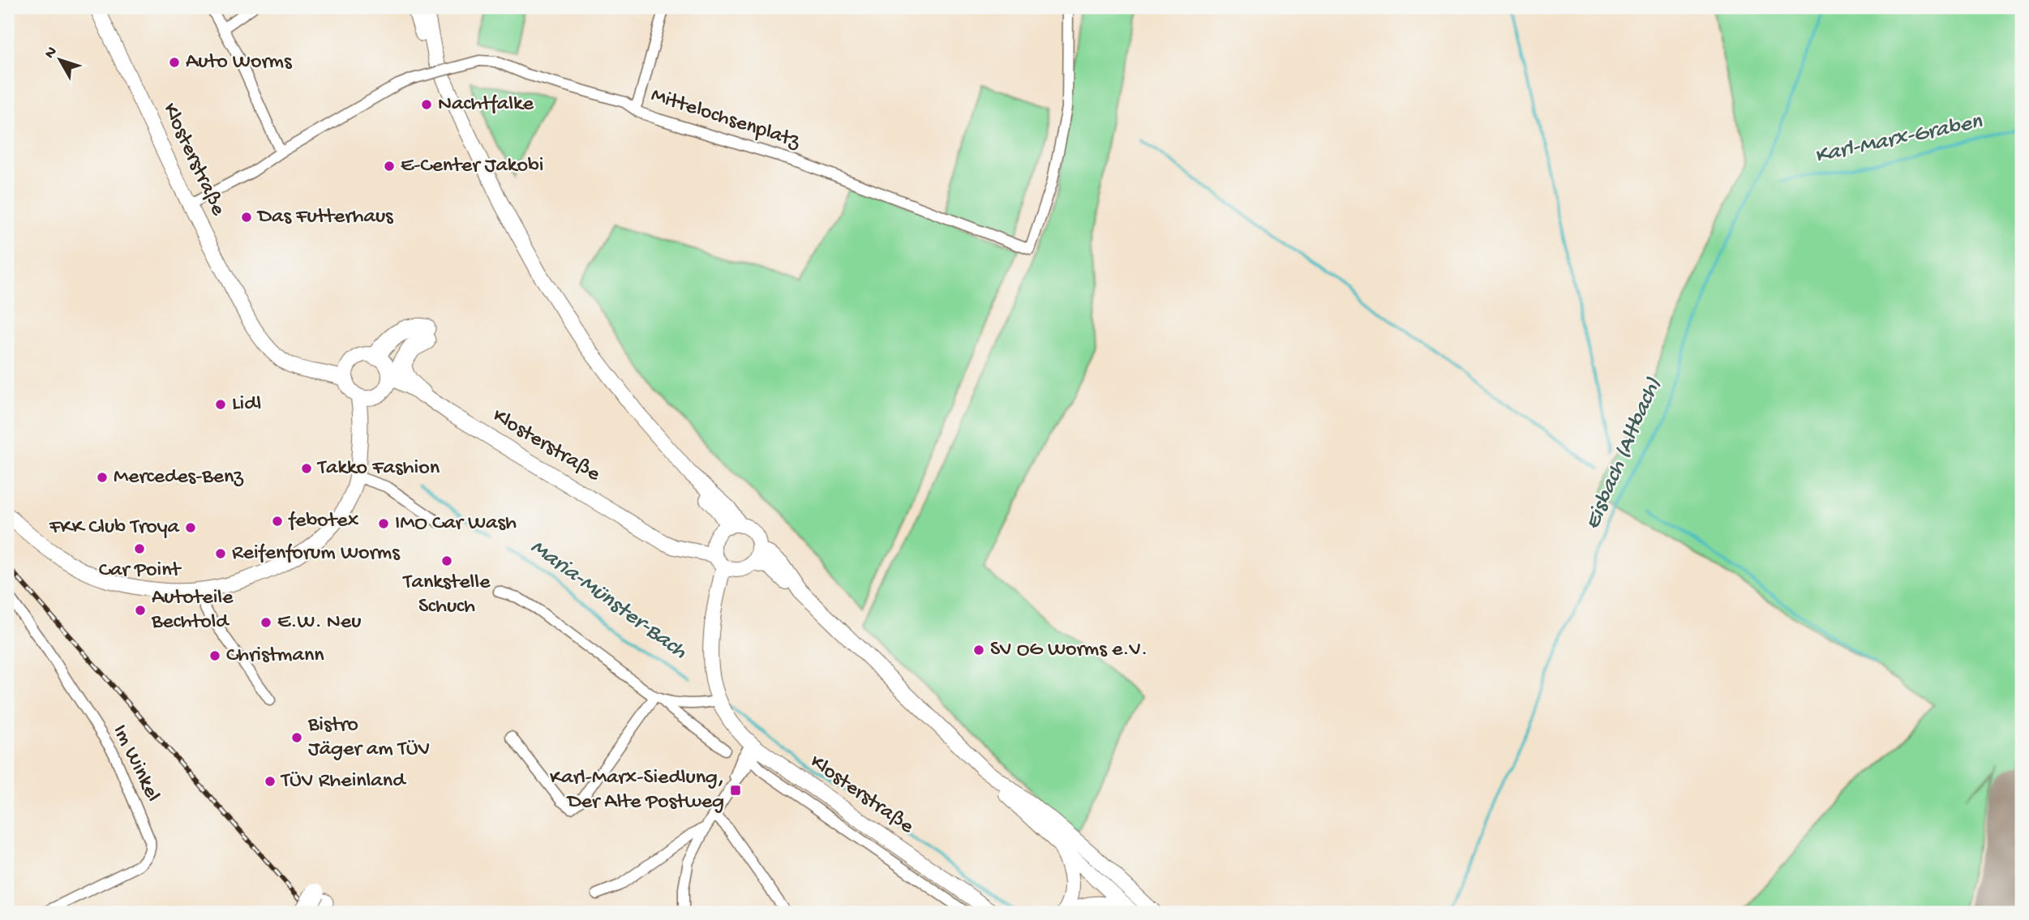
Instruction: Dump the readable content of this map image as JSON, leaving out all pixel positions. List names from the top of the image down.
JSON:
{
  "streets": {
    "main road": ["Klosterstraße"],
    "street": ["Mittelochsenplatz", "Im Winkel"]
  },
  "crossings": [
    ["Mittelochsenplatz", "Klosterstraße"]
  ],
  "water": ["Karl-Marx-Graben", "Eisbach (Altbach)", "Maria-Münster-Bach"],
  "places": {
    "other": [
      "Auto Worms",
      "Nachtfalke",
      "E-Center Jakobi",
      "Das Futterhaus",
      "Lidl",
      "Takko Fashion",
      "Mercedes-Benz",
      "febotex",
      "IMO Car Wash",
      "FKK Club Troya",
      "Car Point",
      "Reifenforum Worms",
      "Tankstelle Schuch",
      "Autoteile Bechtold",
      "E.W. Neu",
      "SV OG Worms e.V.",
      "Christmann",
      "Bistro Jäger am TÜV",
      "TÜV Rheinland"
    ],
    "transit": ["Karl-Marx-Siedlung, Der Alte Postweg"]
  },
  "north": "top left"
}
